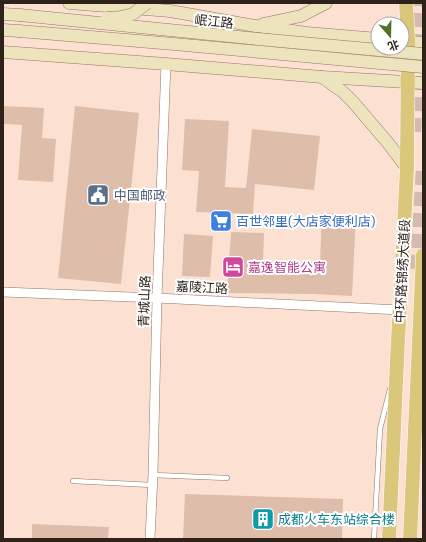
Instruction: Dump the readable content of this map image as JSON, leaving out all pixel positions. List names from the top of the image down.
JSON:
{
  "streets": {
    "main road": ["岷江路", "中环路锦绣大道段"],
    "street": ["嘉陵江路", "青城山路"]
  },
  "crossings": [
    ["中环路锦绣大道段", "嘉陵江路"],
    ["嘉陵江路", "青城山路"]
  ],
  "places": {
    "public building": ["中国邮政"],
    "supermarket": ["百世邻里(大店家便利店)"],
    "hotel": ["嘉逸智能公寓"],
    "building": ["成都火车东站综合楼"]
  },
  "north": "bottom"
}
